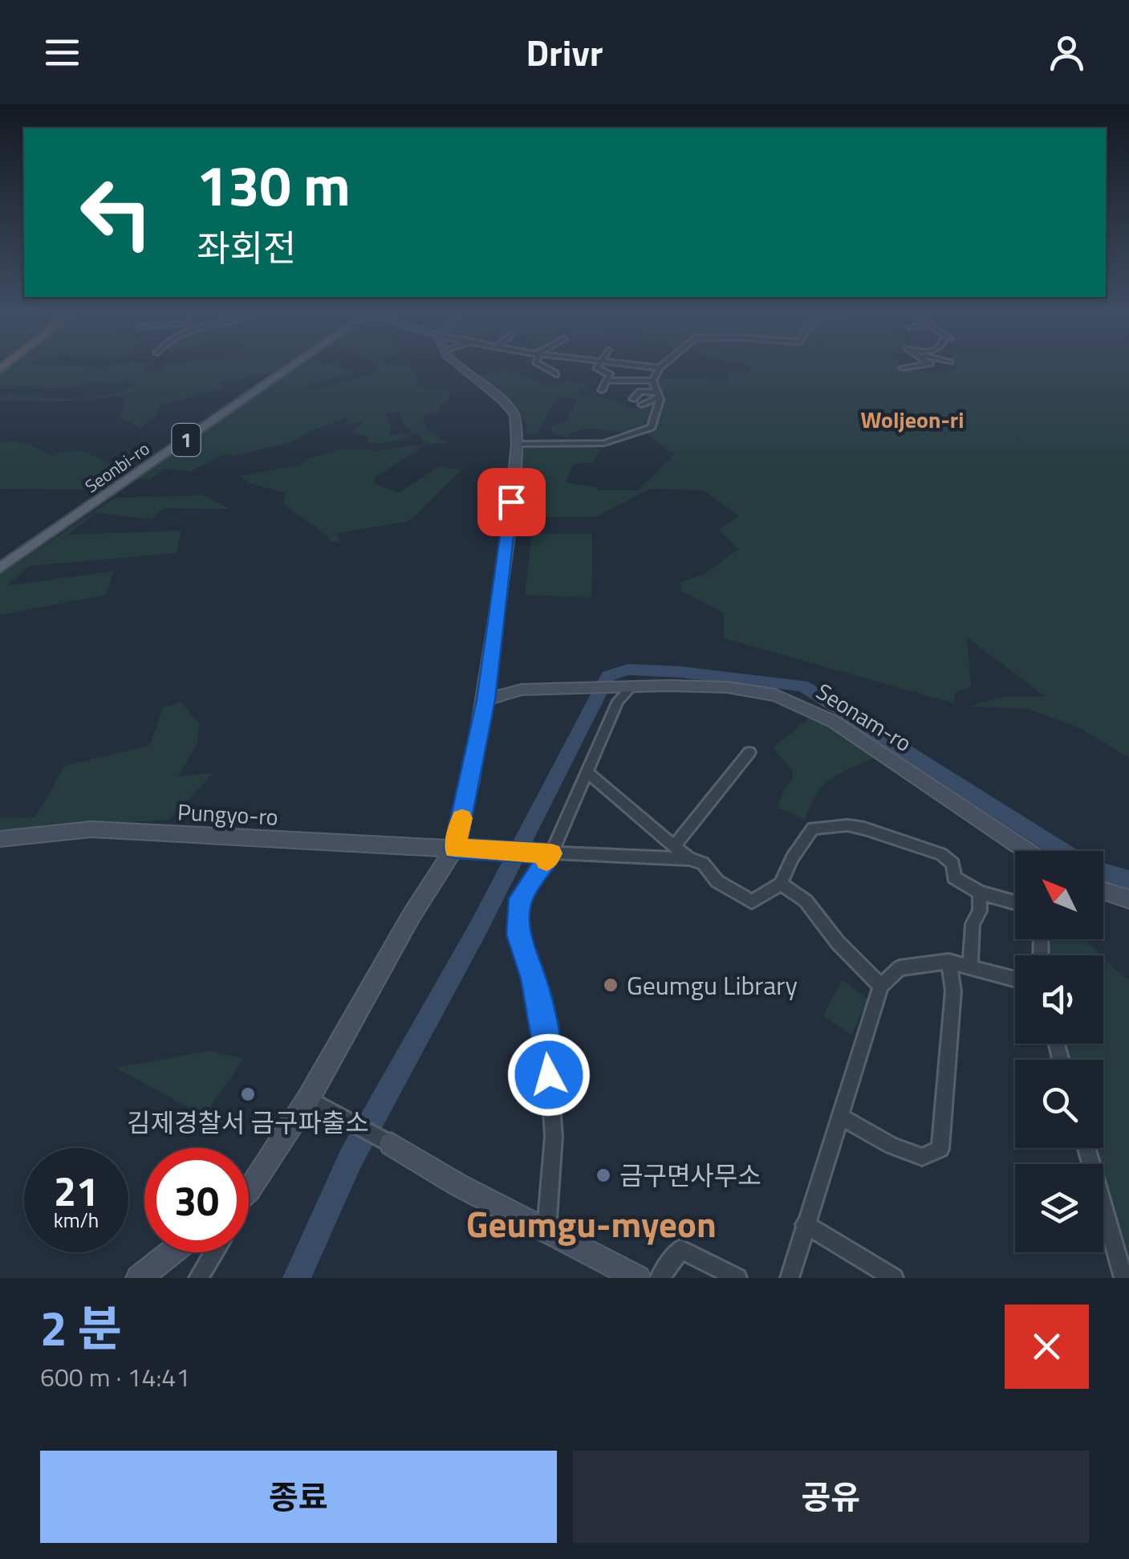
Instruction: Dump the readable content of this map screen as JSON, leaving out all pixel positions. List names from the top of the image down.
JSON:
{
  "streets": {
    "main road": [
      "1",
      "Seonbi-ro",
      "Seonam-ro",
      "Pungyo-ro"
    ]
  },
  "districts": ["Woljeon-ri", "Geumgu-myeon"],
  "places": ["Geumgu Library", "김제경찰서 금구파출소", "금구면사무소"],
  "north": "top left",
  "page": {
    "header": "Drivr",
    "turn": ["130 m", "좌회전"],
    "speed": "21 km/h",
    "limit": "30",
    "heading": ["2 분", "600 m · 14:41"],
    "buttons": ["종료", "공유"]
  }
}
